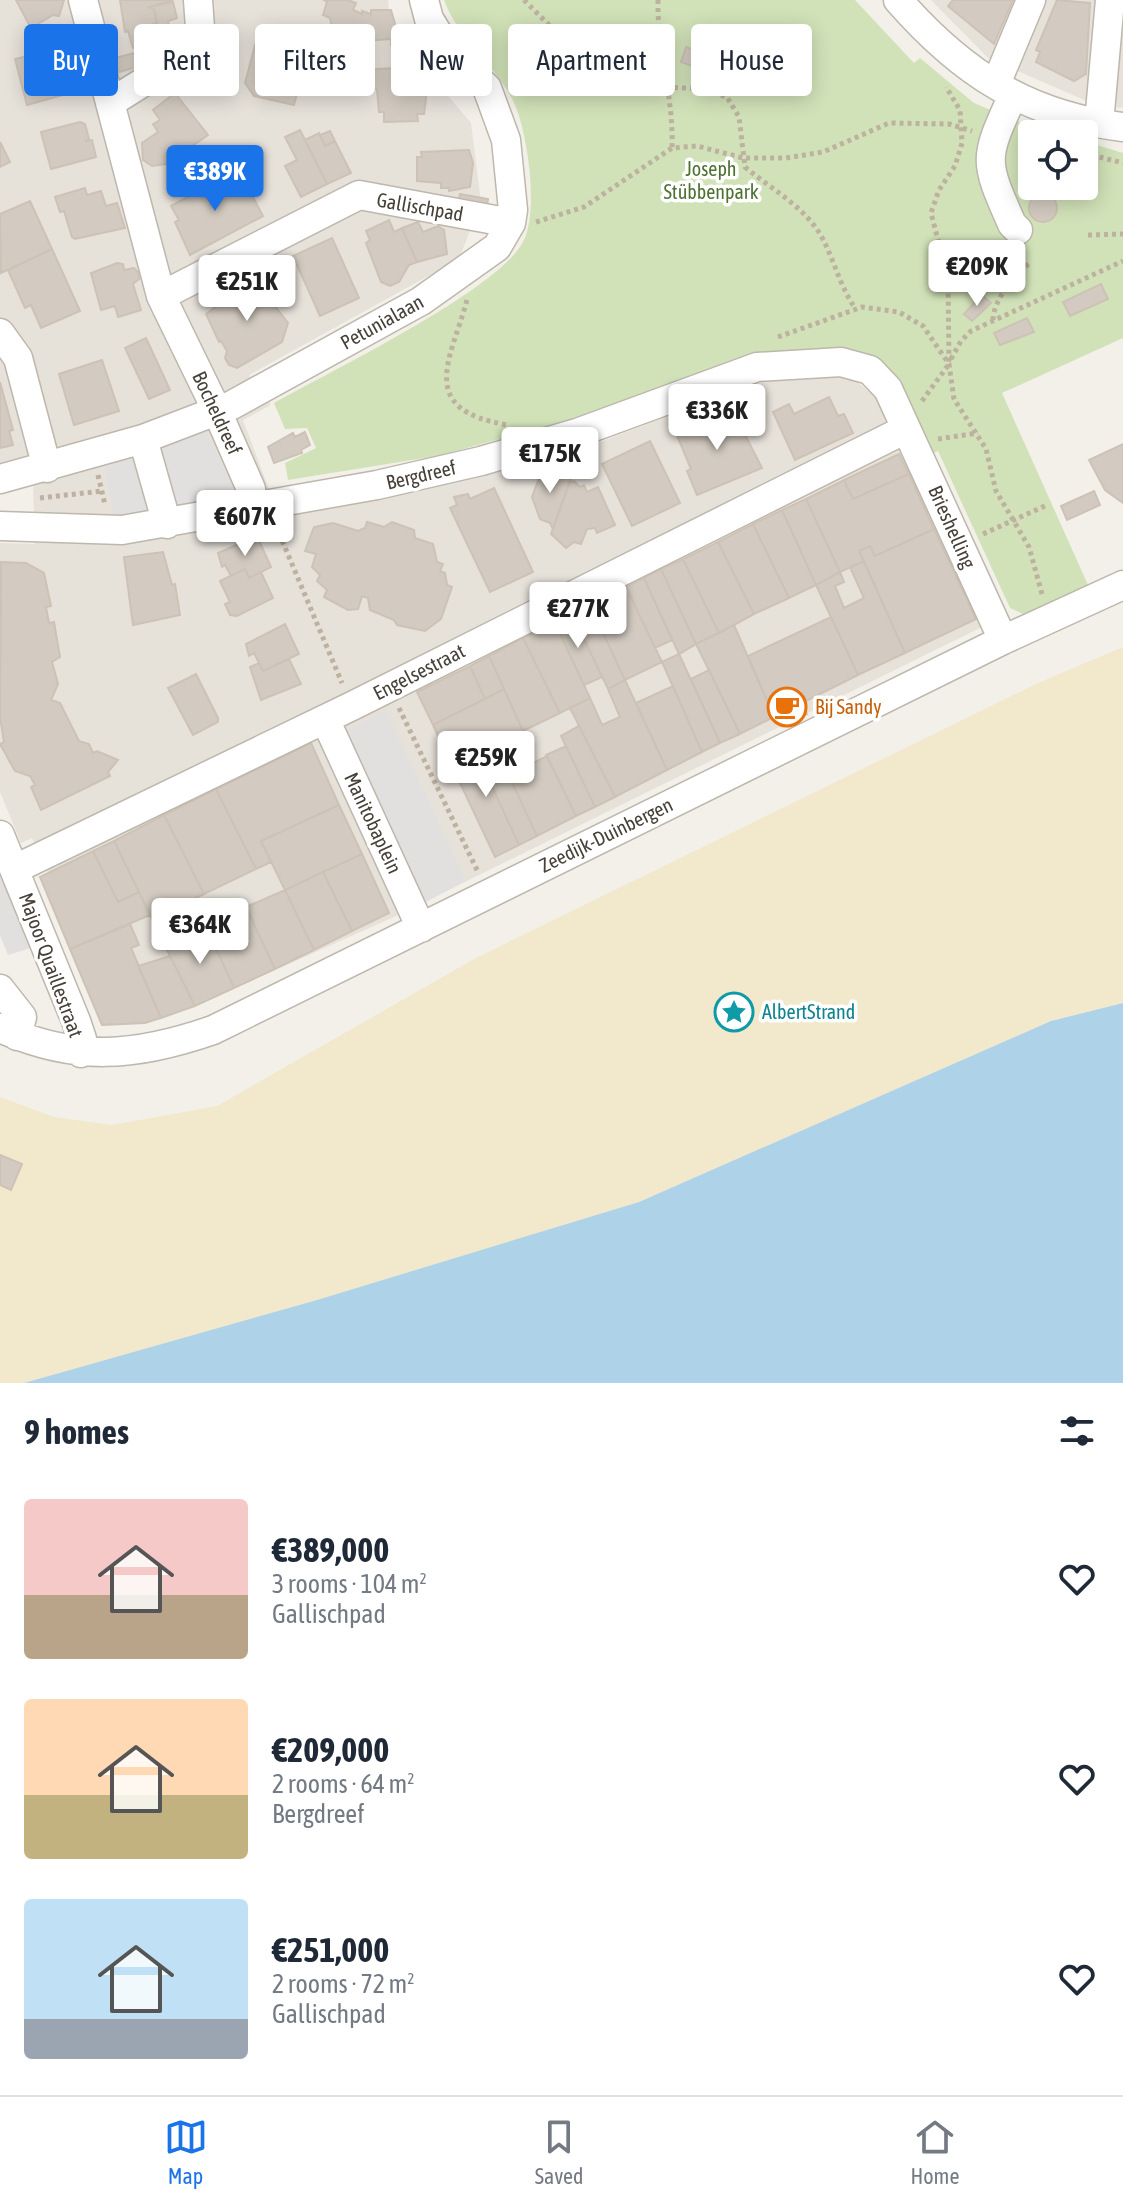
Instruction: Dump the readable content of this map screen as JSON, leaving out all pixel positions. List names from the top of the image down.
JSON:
{
  "streets": {
    "street": [
      "Gallischpad",
      "Petunialaan",
      "Bocheldreef",
      "Bergdreef",
      "Brieshelling",
      "Engelsestraat",
      "Manitobaplein",
      "Zeedijk-Duinbergen",
      "Majoor Quaillestraat"
    ]
  },
  "crossings": [
    ["Gallischpad", "Petunialaan"],
    ["Gallischpad", "Bocheldreef"],
    ["Petunialaan", "Bocheldreef"],
    ["Bocheldreef", "Bergdreef"],
    ["Bergdreef", "Brieshelling"],
    ["Bergdreef", "Engelsestraat"],
    ["Brieshelling", "Engelsestraat"],
    ["Brieshelling", "Zeedijk-Duinbergen"],
    ["Engelsestraat", "Manitobaplein"],
    ["Engelsestraat", "Majoor Quaillestraat"],
    ["Manitobaplein", "Zeedijk-Duinbergen"],
    ["Zeedijk-Duinbergen", "Majoor Quaillestraat"]
  ],
  "parks": ["Joseph Stübbenpark"],
  "places": {
    "cafe": ["Bij Sandy"],
    "place": ["AlbertStrand"]
  },
  "page": {
    "chip": [
      "Buy",
      "Rent",
      "Filters",
      "New",
      "Apartment",
      "House"
    ],
    "price": [
      "€389K",
      "€209K",
      "€251K",
      "€336K",
      "€175K",
      "€607K",
      "€277K",
      "€259K",
      "€364K"
    ],
    "heading": "9 homes",
    "list": [
      {
        "name": "€389,000",
        "note": "3 rooms · 104 m² · Gallischpad"
      },
      {
        "name": "€209,000",
        "note": "2 rooms · 64 m² · Bergdreef"
      },
      {
        "name": "€251,000",
        "note": "2 rooms · 72 m² · Gallischpad"
      }
    ],
    "tabs": ["Map", "Saved", "Home"]
  }
}
